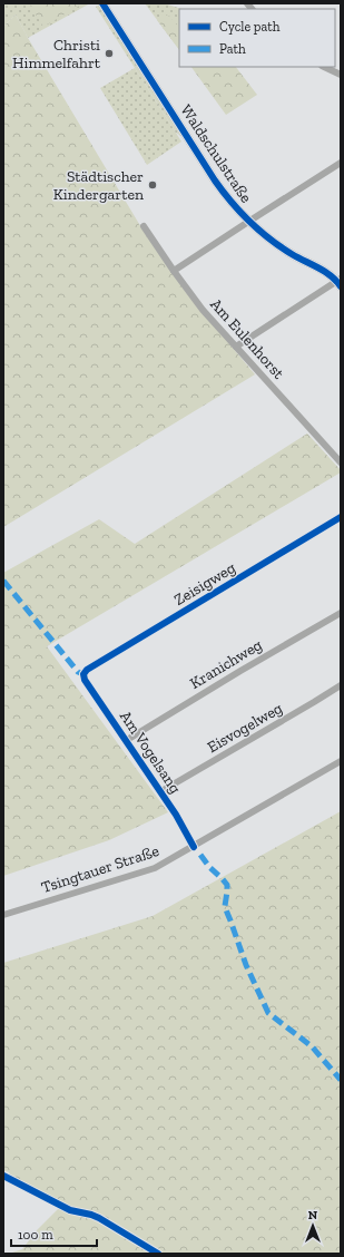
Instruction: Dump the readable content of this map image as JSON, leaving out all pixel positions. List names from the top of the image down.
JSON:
{
  "streets": {
    "street": [
      "Waldschulstraße",
      "Am Eulenhorst",
      "Zeisigweg",
      "Kranichweg",
      "Eisvogelweg",
      "Am Vogelsang",
      "Tsingtauer Straße"
    ]
  },
  "crossings": [
    ["Zeisigweg", "Am Vogelsang"],
    ["Kranichweg", "Am Vogelsang"],
    ["Eisvogelweg", "Am Vogelsang"],
    ["Am Vogelsang", "Tsingtauer Straße"]
  ],
  "places": ["Christi Himmelfahrt", "Städtischer Kindergarten"],
  "legend": ["Cycle path", "Path"],
  "scale_bar": "100 m",
  "north": "top"
}
